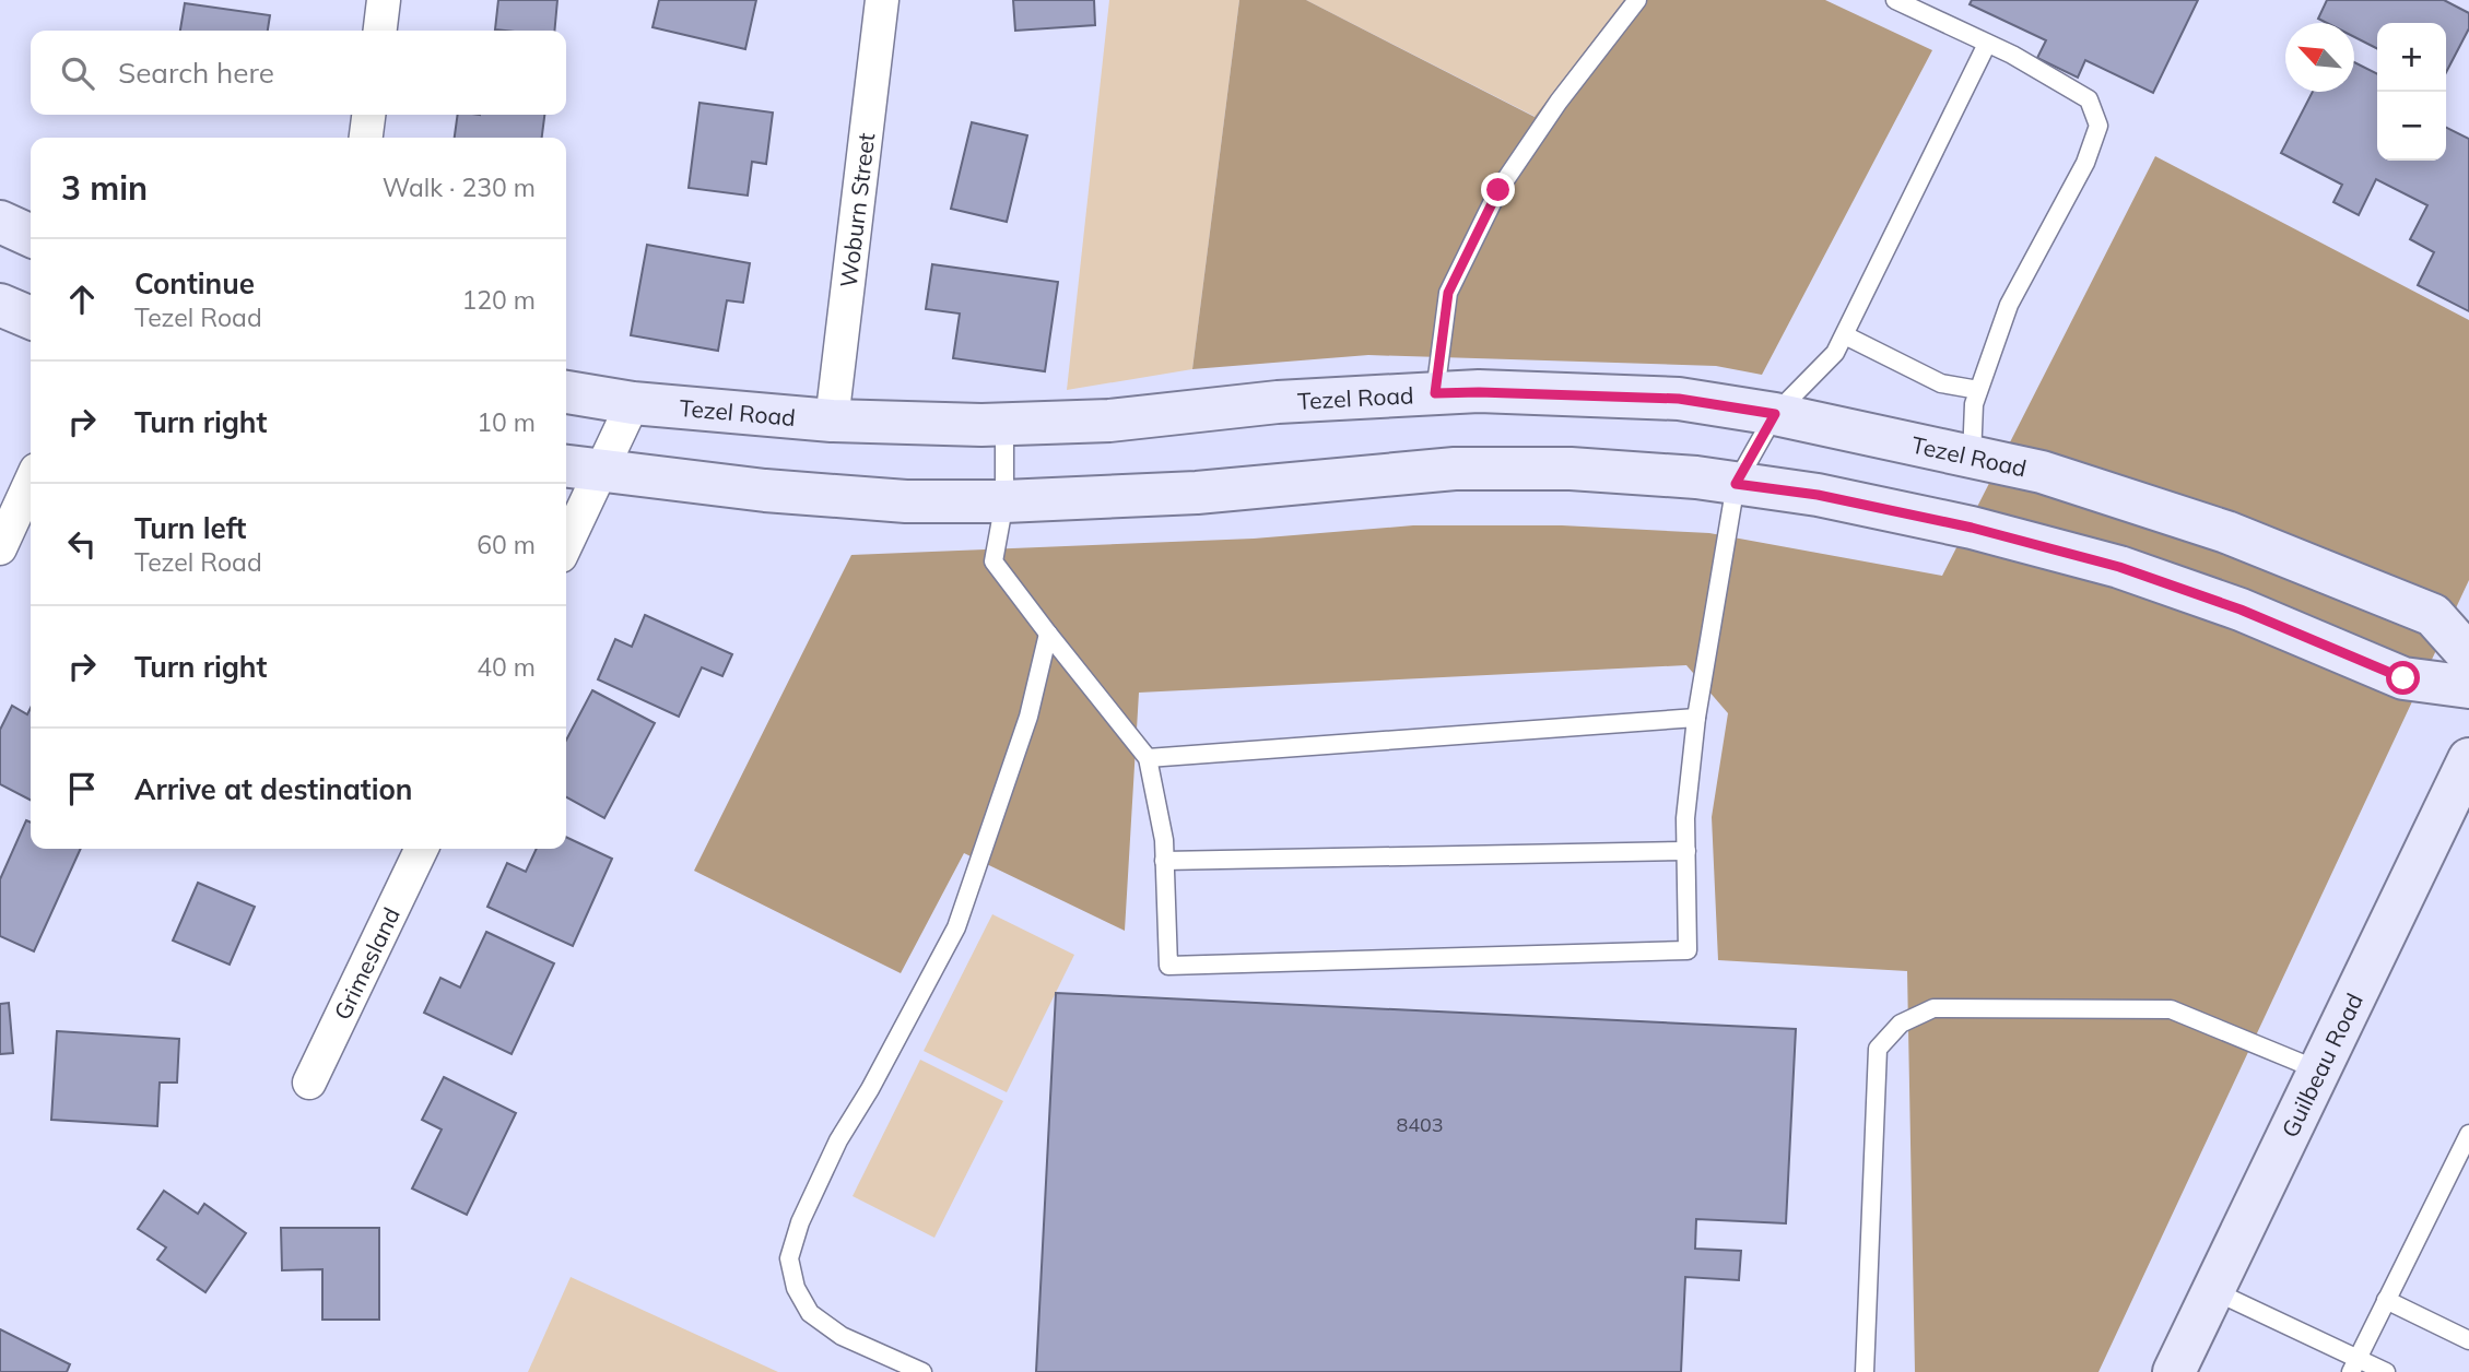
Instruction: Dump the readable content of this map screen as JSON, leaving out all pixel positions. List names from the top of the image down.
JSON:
{
  "streets": {
    "main road": ["Tezel Road", "Guilbeau Road"],
    "street": ["Woburn Street", "Grimesland"]
  },
  "crossings": [
    ["Woburn Street", "Tezel Road"]
  ],
  "house_numbers": ["8403"],
  "north": "top left",
  "page": {
    "map_buttons": ["+", "−"],
    "search": "Search here",
    "heading": ["3 min", "Walk · 230 m"],
    "list": [
      ["Continue", "Tezel Road", "120 m"],
      ["Turn right", "10 m"],
      ["Turn left", "Tezel Road", "60 m"],
      ["Turn right", "40 m"],
      "Arrive at destination"
    ]
  }
}
